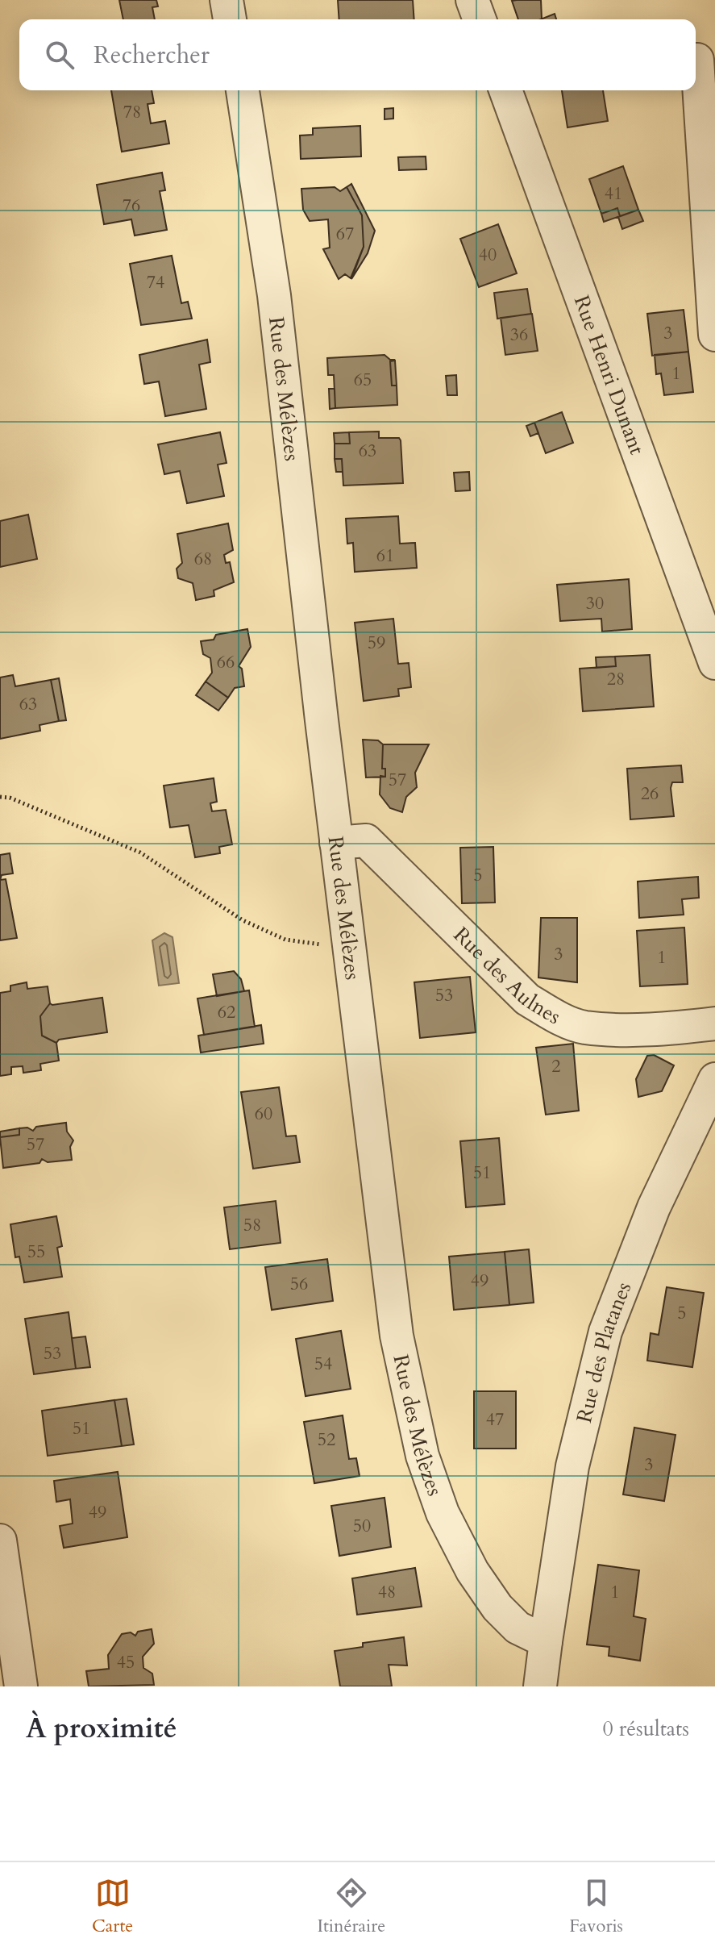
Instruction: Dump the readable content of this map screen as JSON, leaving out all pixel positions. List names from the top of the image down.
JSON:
{
  "streets": {
    "street": [
      "Rue Henri Dunant",
      "Rue des Mélèzes",
      "Rue des Aulnes",
      "Rue des Platanes"
    ]
  },
  "crossings": [
    ["Rue des Mélèzes", "Rue des Aulnes"],
    ["Rue des Mélèzes", "Rue des Platanes"]
  ],
  "house_numbers": [
    "78",
    "41",
    "76",
    "67",
    "40",
    "74",
    "3",
    "36",
    "1",
    "65",
    "63",
    "61",
    "68",
    "30",
    "59",
    "66",
    "28",
    "63",
    "57",
    "26",
    "5",
    "3",
    "1",
    "53",
    "62",
    "2",
    "60",
    "57",
    "51",
    "58",
    "55",
    "49",
    "56",
    "5",
    "53",
    "54",
    "47",
    "51",
    "52",
    "3",
    "49",
    "50",
    "48",
    "1",
    "45"
  ],
  "page": {
    "search": "Rechercher",
    "heading": ["À proximité", "0 résultats"],
    "nav": ["Carte", "Itinéraire", "Favoris"]
  }
}
